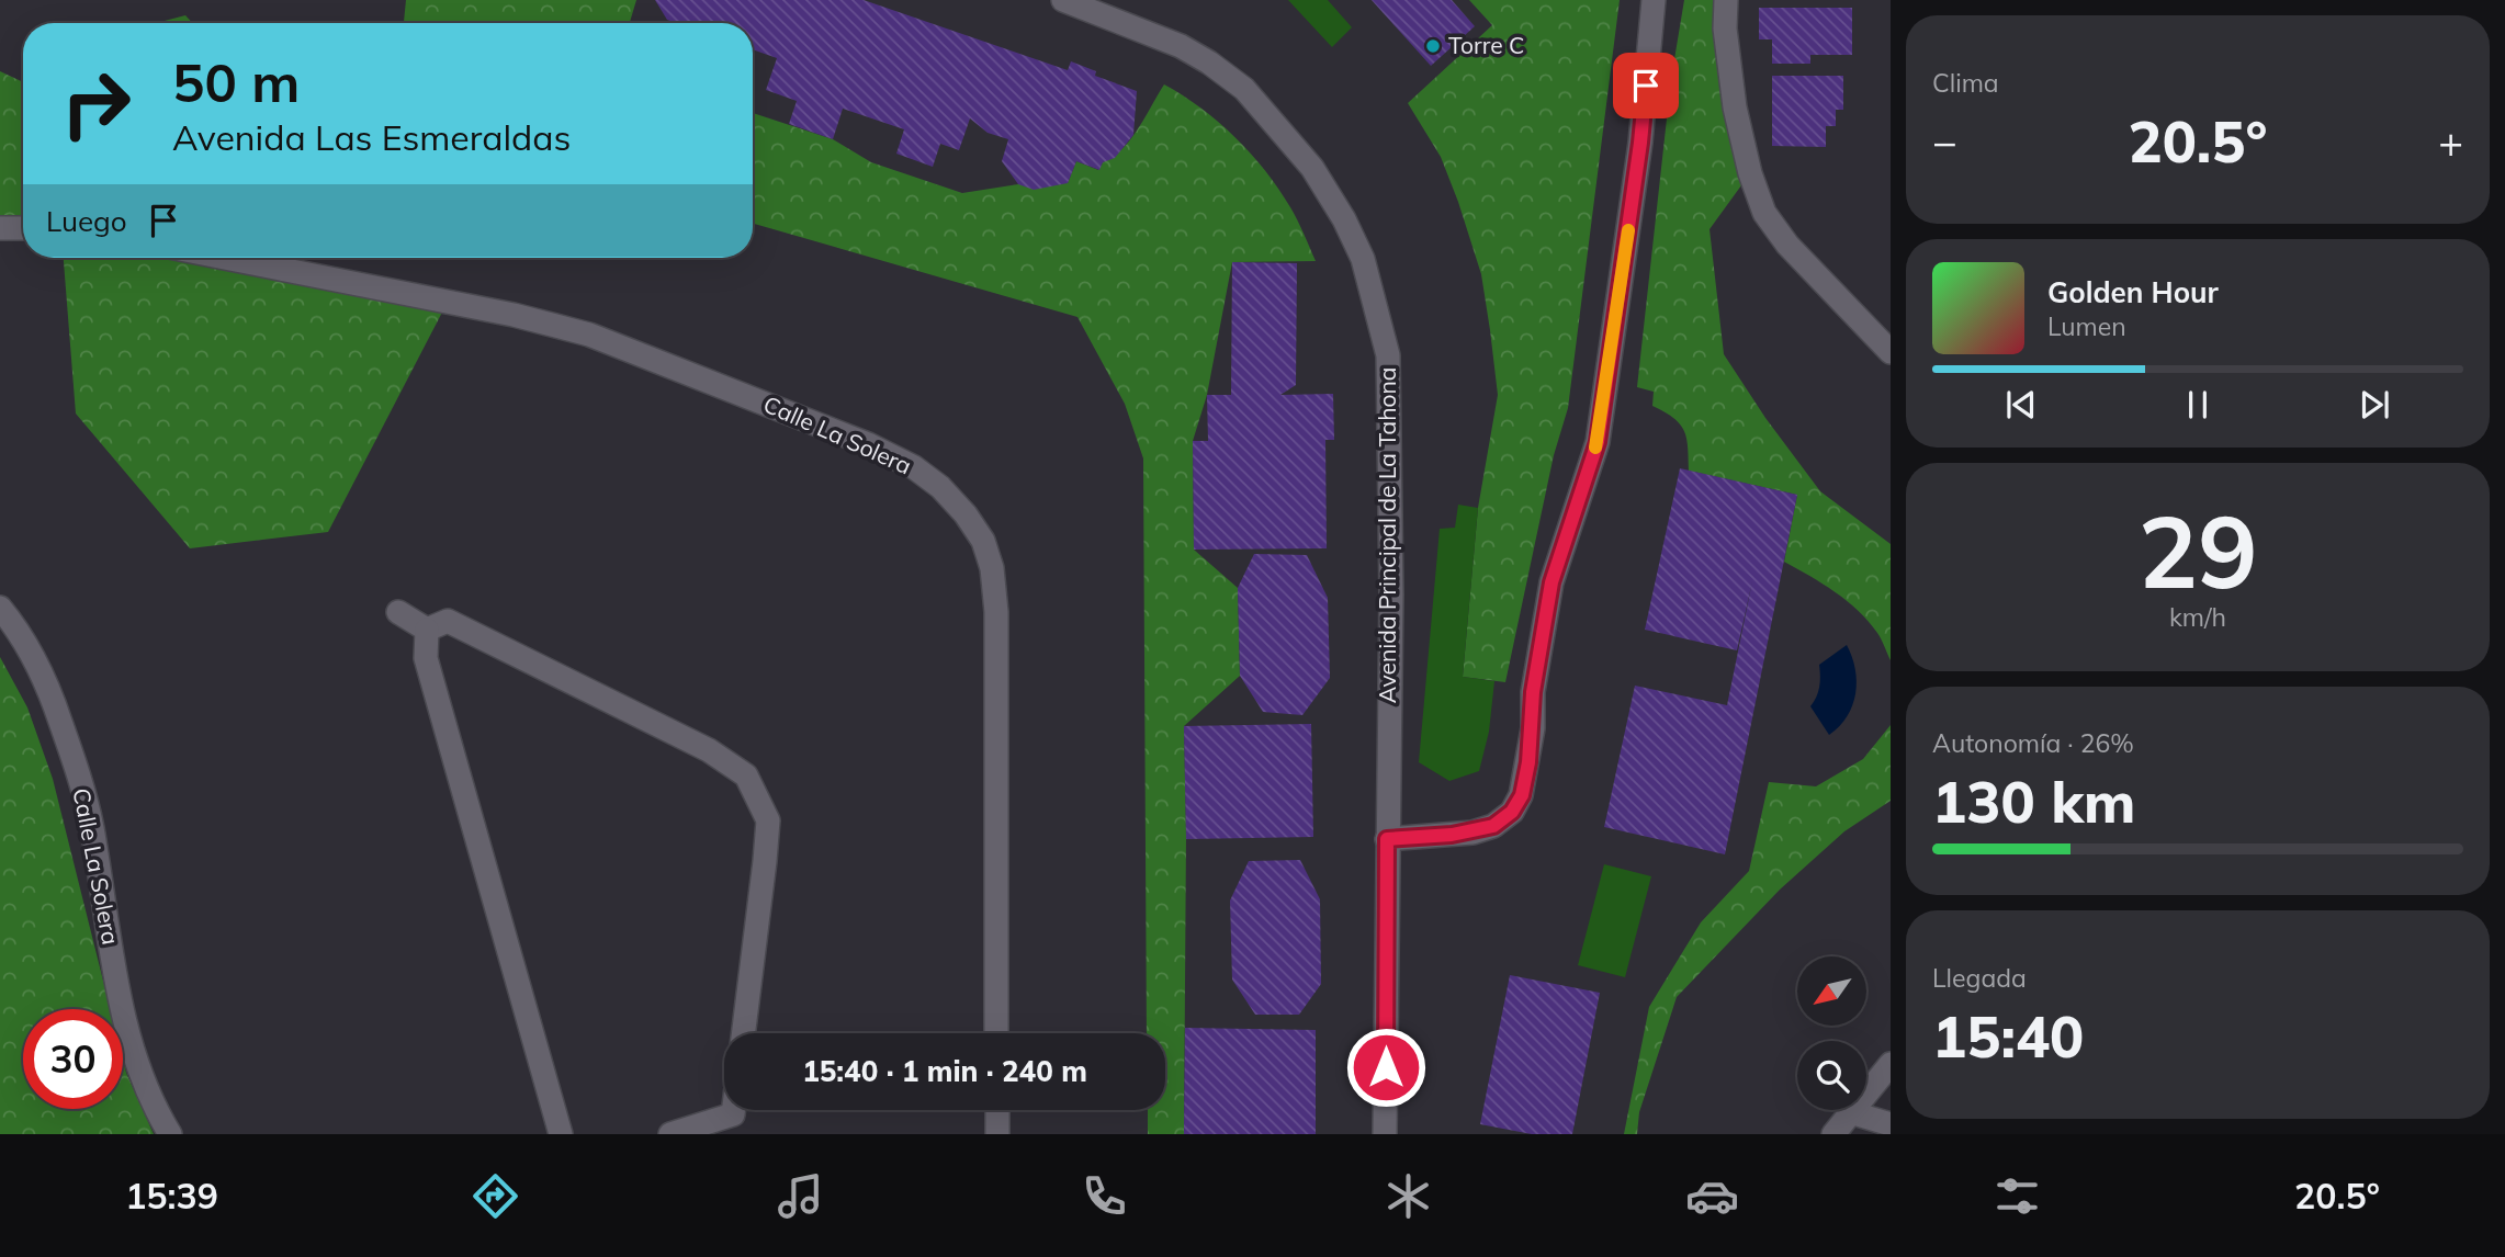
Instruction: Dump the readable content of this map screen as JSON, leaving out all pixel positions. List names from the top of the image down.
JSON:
{
  "streets": {
    "street": ["Calle La Solera", "Avenida Principal de La Tahona"]
  },
  "places": ["Torre C"],
  "north": "bottom left",
  "page": {
    "tile": [
      "Clima",
      ["29", "km/h"],
      ["Autonomía · 26%", "130 km"],
      ["Llegada", "15:40"]
    ],
    "turn": ["50 m", "Avenida Las Esmeraldas"],
    "heat": ["−", "20.5°", "+"],
    "then": "Luego",
    "song": ["Golden Hour", "Lumen"],
    "limit": "30",
    "trip": "15:40 · 1 min · 240 m",
    "tabs": ["15:39", "20.5°"]
  }
}
